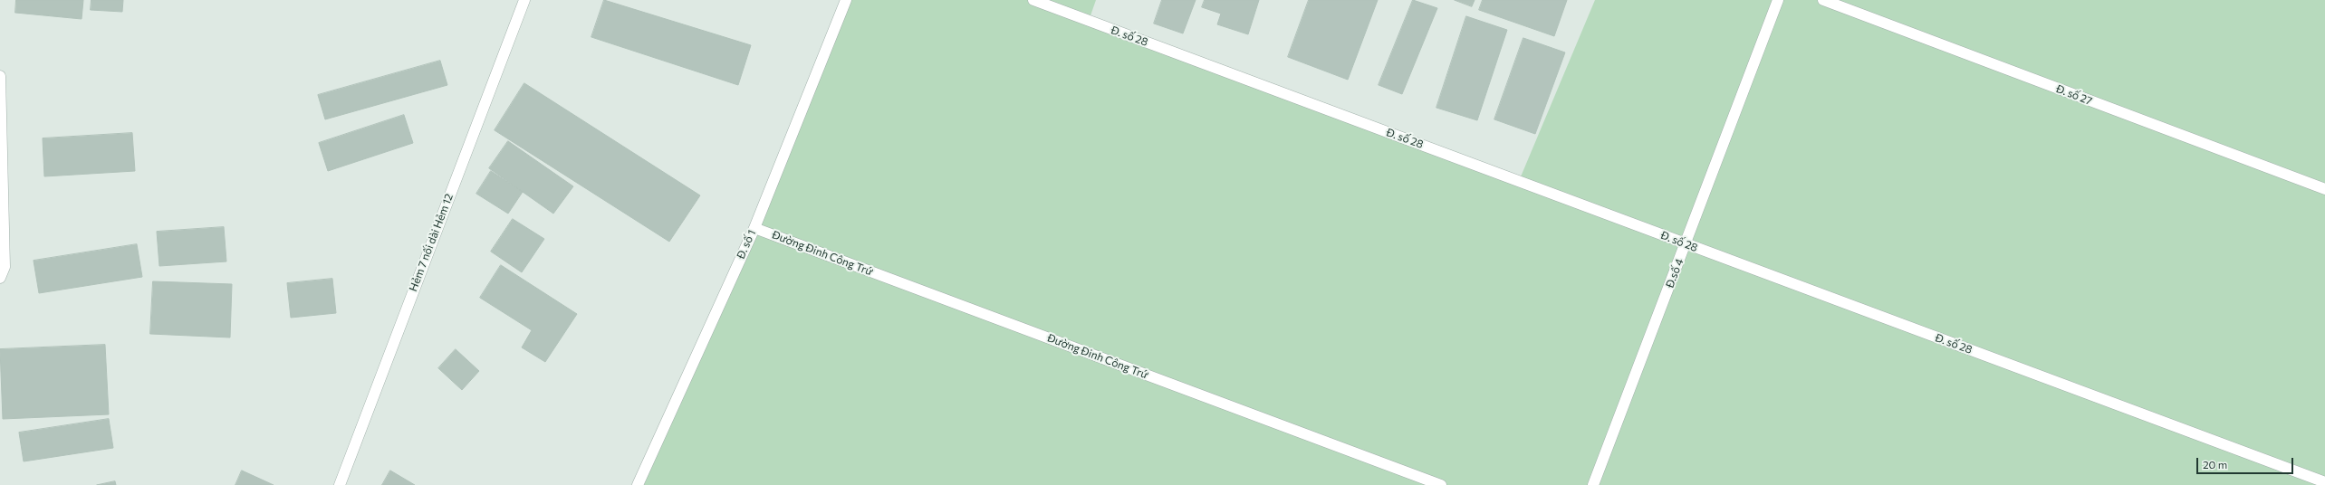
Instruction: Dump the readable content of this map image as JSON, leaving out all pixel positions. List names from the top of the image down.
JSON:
{
  "streets": {
    "street": [
      "Đ. số 28",
      "Đ. số 27",
      "Hẻm 7 nối dài Hẻm 12",
      "Đ. số 1",
      "Đường Đinh Công Trứ",
      "Đ.số 4"
    ]
  },
  "crossings": [
    ["Đ. số 28", "Đ.số 4"],
    ["Đ. số 1", "Đường Đinh Công Trứ"]
  ],
  "scale_bar": "20 m"
}
